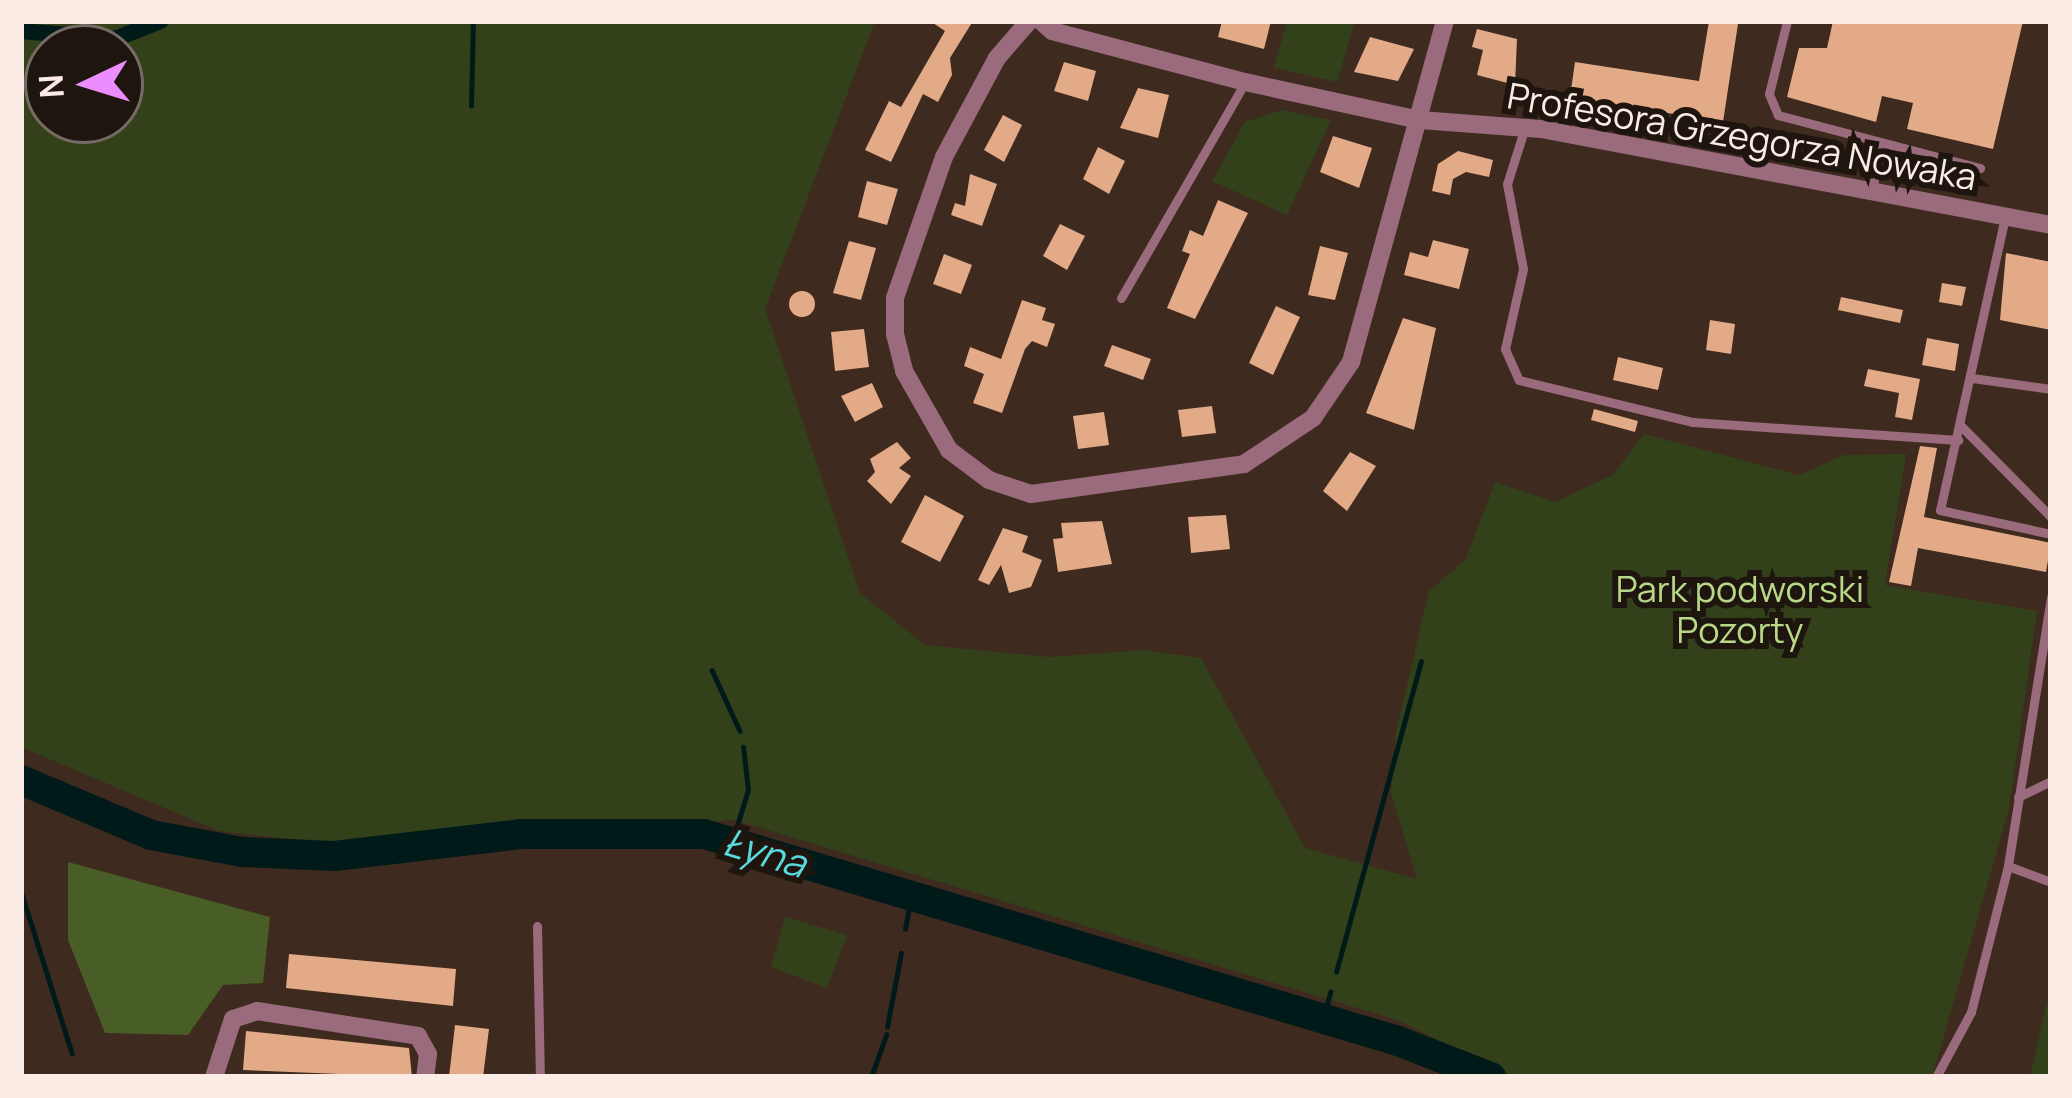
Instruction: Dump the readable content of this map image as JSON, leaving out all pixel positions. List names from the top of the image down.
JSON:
{
  "streets": {
    "street": ["Profesora Grzegorza Nowaka"]
  },
  "water": ["Łyna"],
  "parks": ["Park podworski Pozorty"],
  "north": "left"
}
